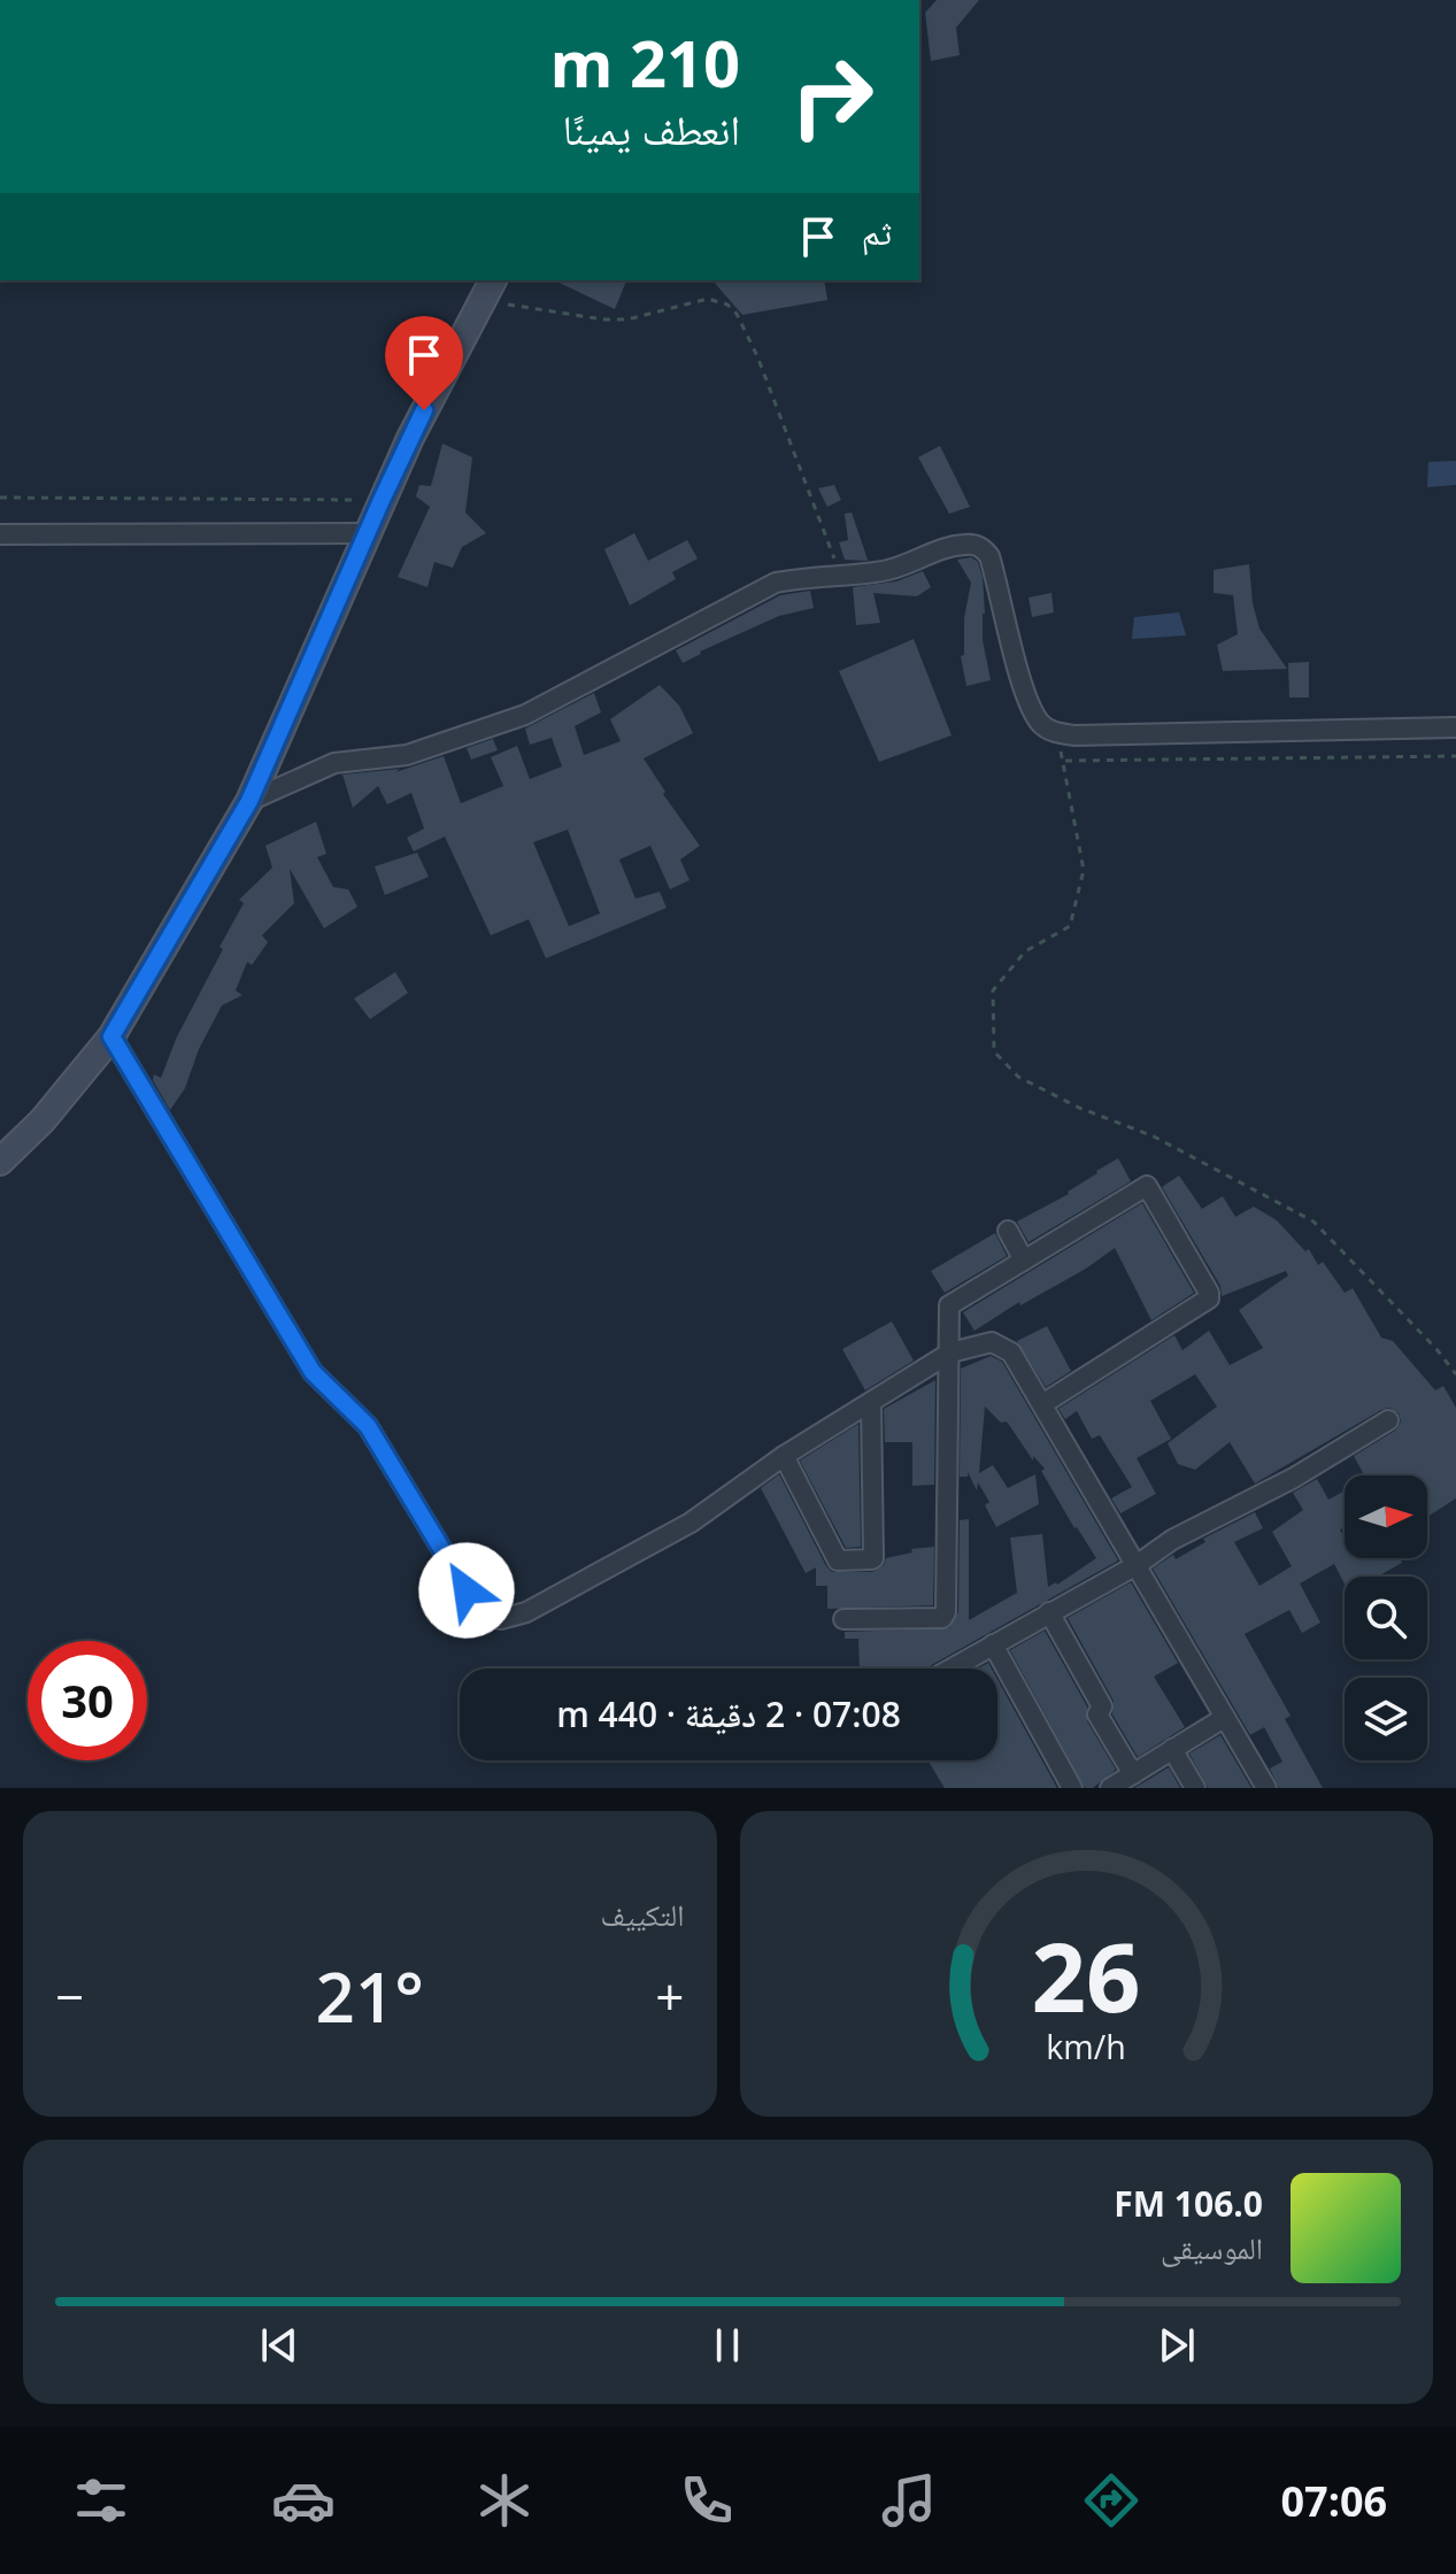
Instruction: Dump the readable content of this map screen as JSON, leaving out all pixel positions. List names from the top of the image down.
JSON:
{
  "north": "right",
  "page": {
    "turn": ["210 m", "انعطف يمينًا"],
    "then": "ثم",
    "limit": "30",
    "trip": "07:08 · 2 دقيقة · 440 m",
    "tile": "التكييف",
    "heat": ["−", "21°", "+"],
    "song": ["106.0 FM", "الموسيقى"],
    "tabs": "07:06",
    "gauge": ["26", "km/h"]
  }
}
